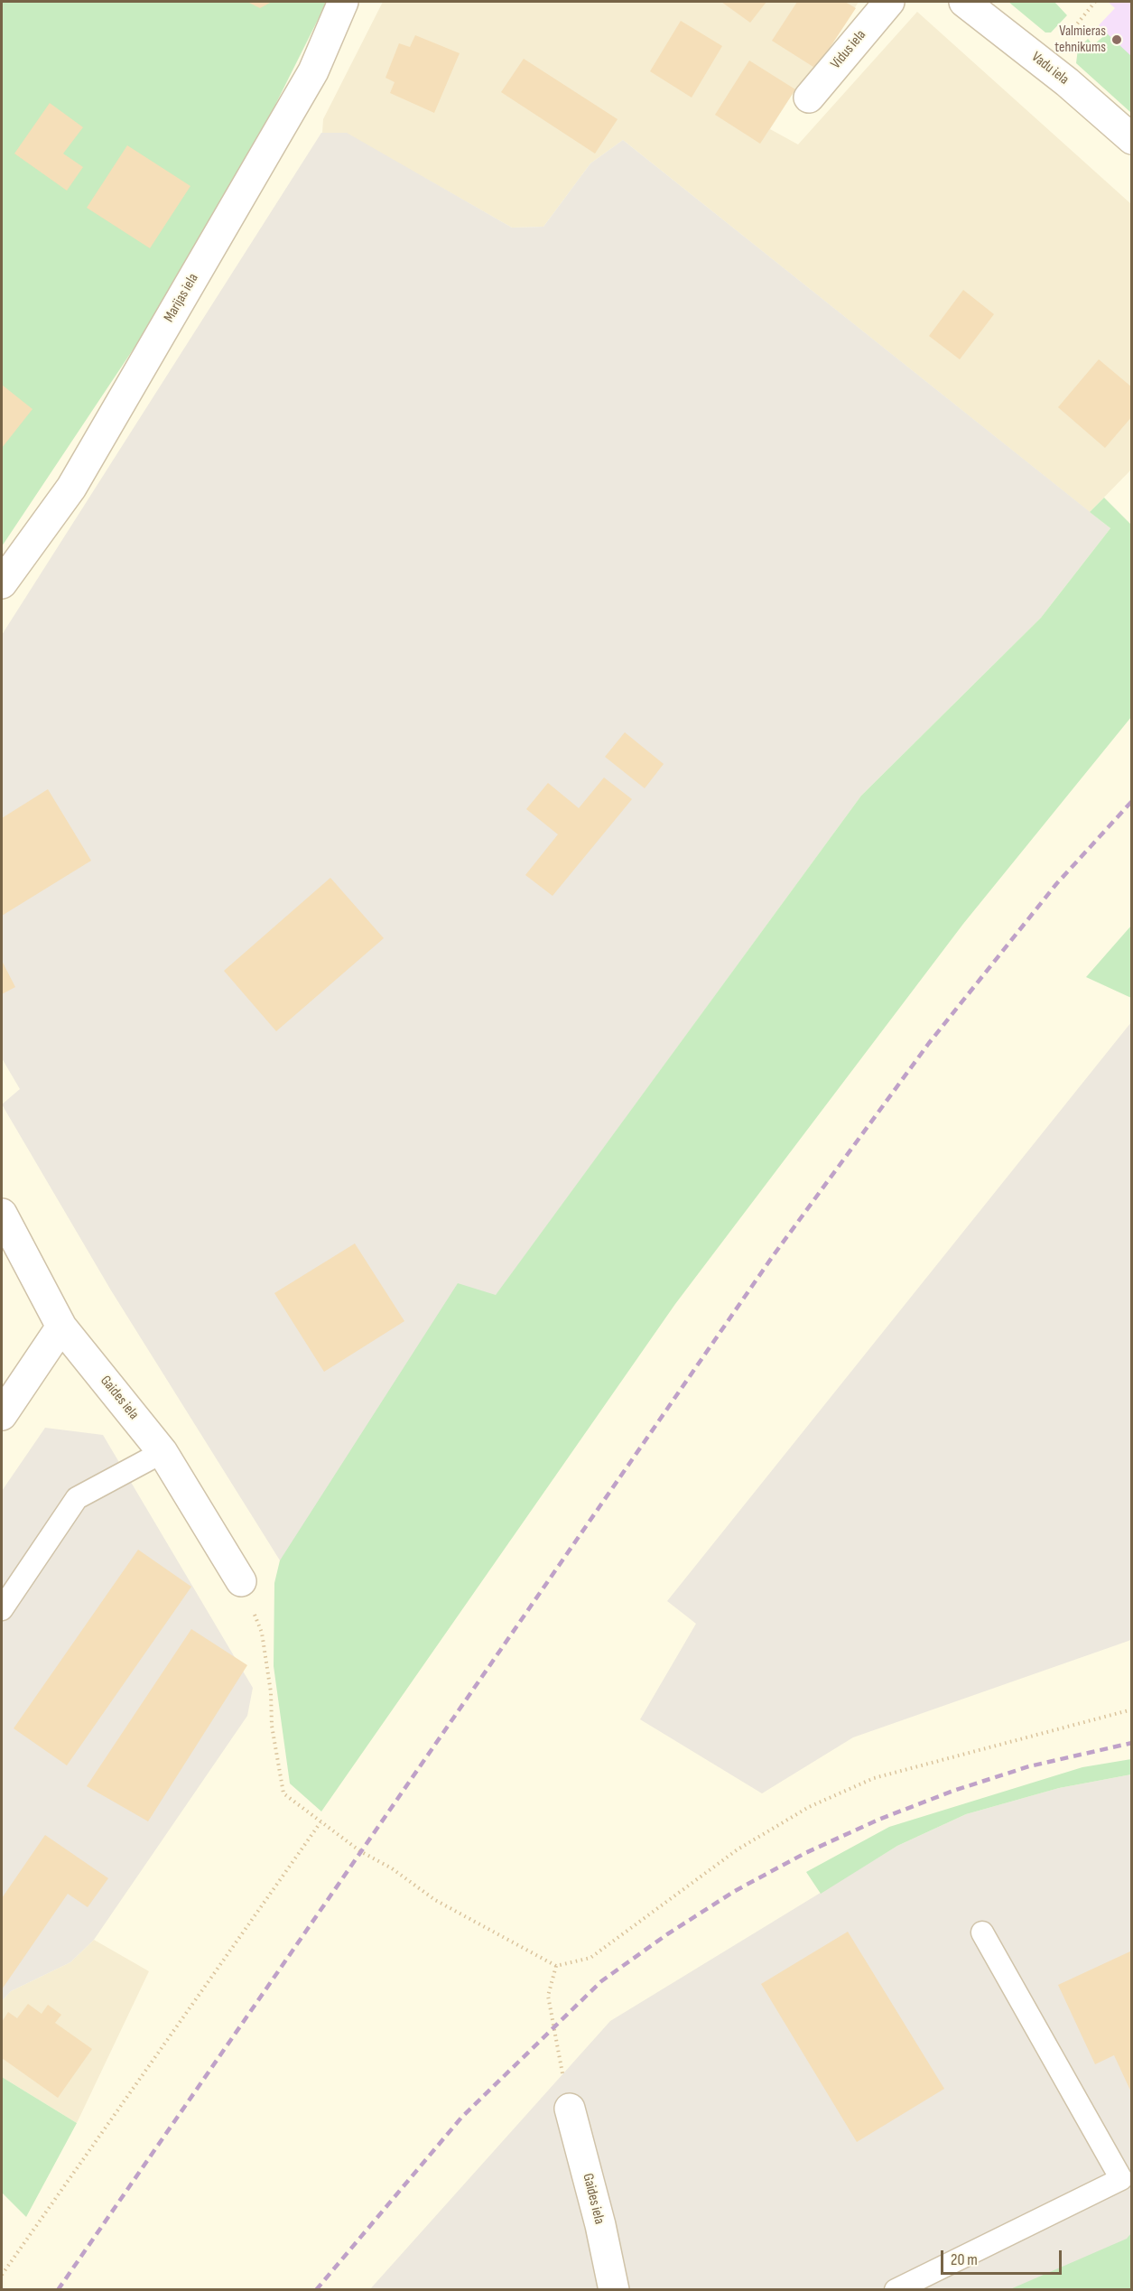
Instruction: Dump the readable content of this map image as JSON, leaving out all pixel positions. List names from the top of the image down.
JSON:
{
  "streets": {
    "street": [
      "Vidus iela",
      "Vadu iela",
      "Marijas iela",
      "Gaides iela"
    ]
  },
  "places": ["Valmieras tehnikums"],
  "scale_bar": "20 m"
}
